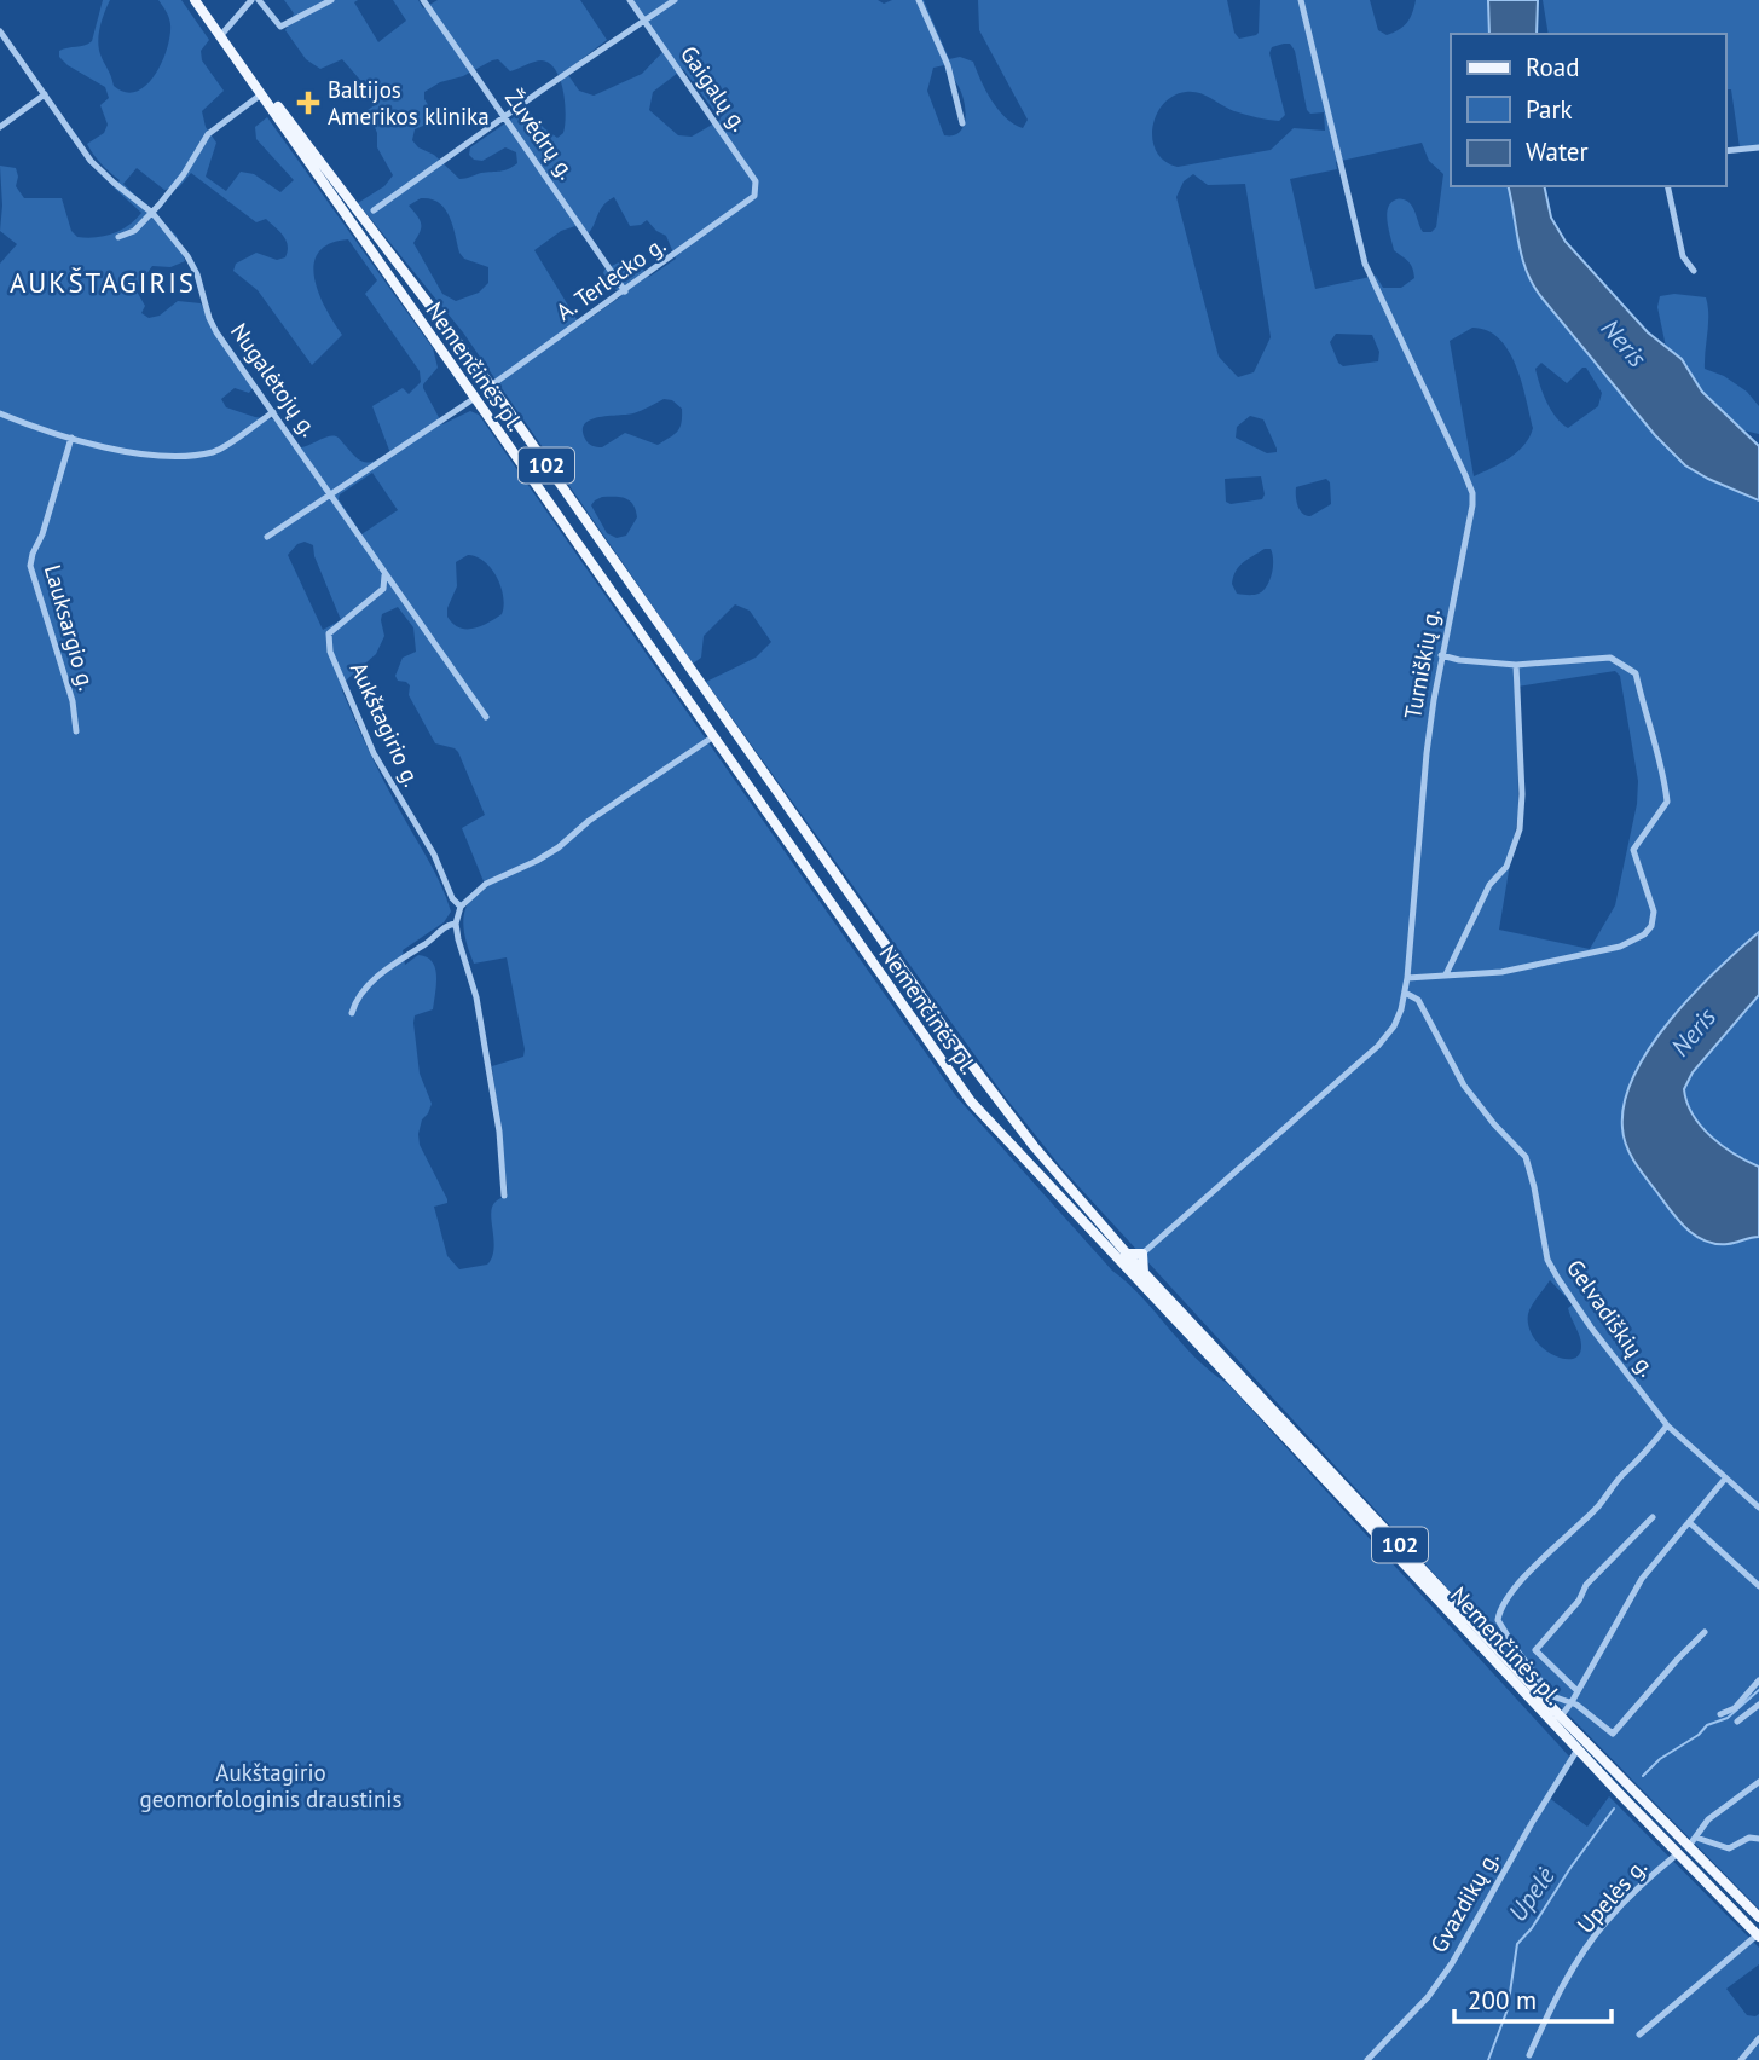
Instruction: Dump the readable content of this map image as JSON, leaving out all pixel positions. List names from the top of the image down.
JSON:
{
  "streets": {
    "main road": ["Nemenčinės pl.", "102"],
    "street": [
      "Gaigalų g.",
      "Žuvėdrų g.",
      "A. Terlecko g.",
      "Nugalėtojų g.",
      "Lauksargio g.",
      "Turniškių g.",
      "Aukštagirio g.",
      "Gelvadiškių g.",
      "Upelės g.",
      "Gvazdikų g."
    ]
  },
  "crossings": [
    ["Gaigalų g.", "A. Terlecko g."],
    ["Žuvėdrų g.", "A. Terlecko g."],
    ["A. Terlecko g.", "Nemenčinės pl."],
    ["Nemenčinės pl.", "Upelės g."],
    ["Nemenčinės pl.", "Gvazdikų g."],
    ["Nugalėtojų g.", "Aukštagirio g."],
    ["Turniškių g.", "Gelvadiškių g."]
  ],
  "districts": ["AUKŠTAGIRIS"],
  "water": ["Neris", "Upelė"],
  "parks": ["Aukštagirio geomorfologinis draustinis"],
  "places": {
    "health": ["Baltijos Amerikos klinika"]
  },
  "legend": ["Road", "Park", "Water"],
  "scale_bar": "200 m"
}
